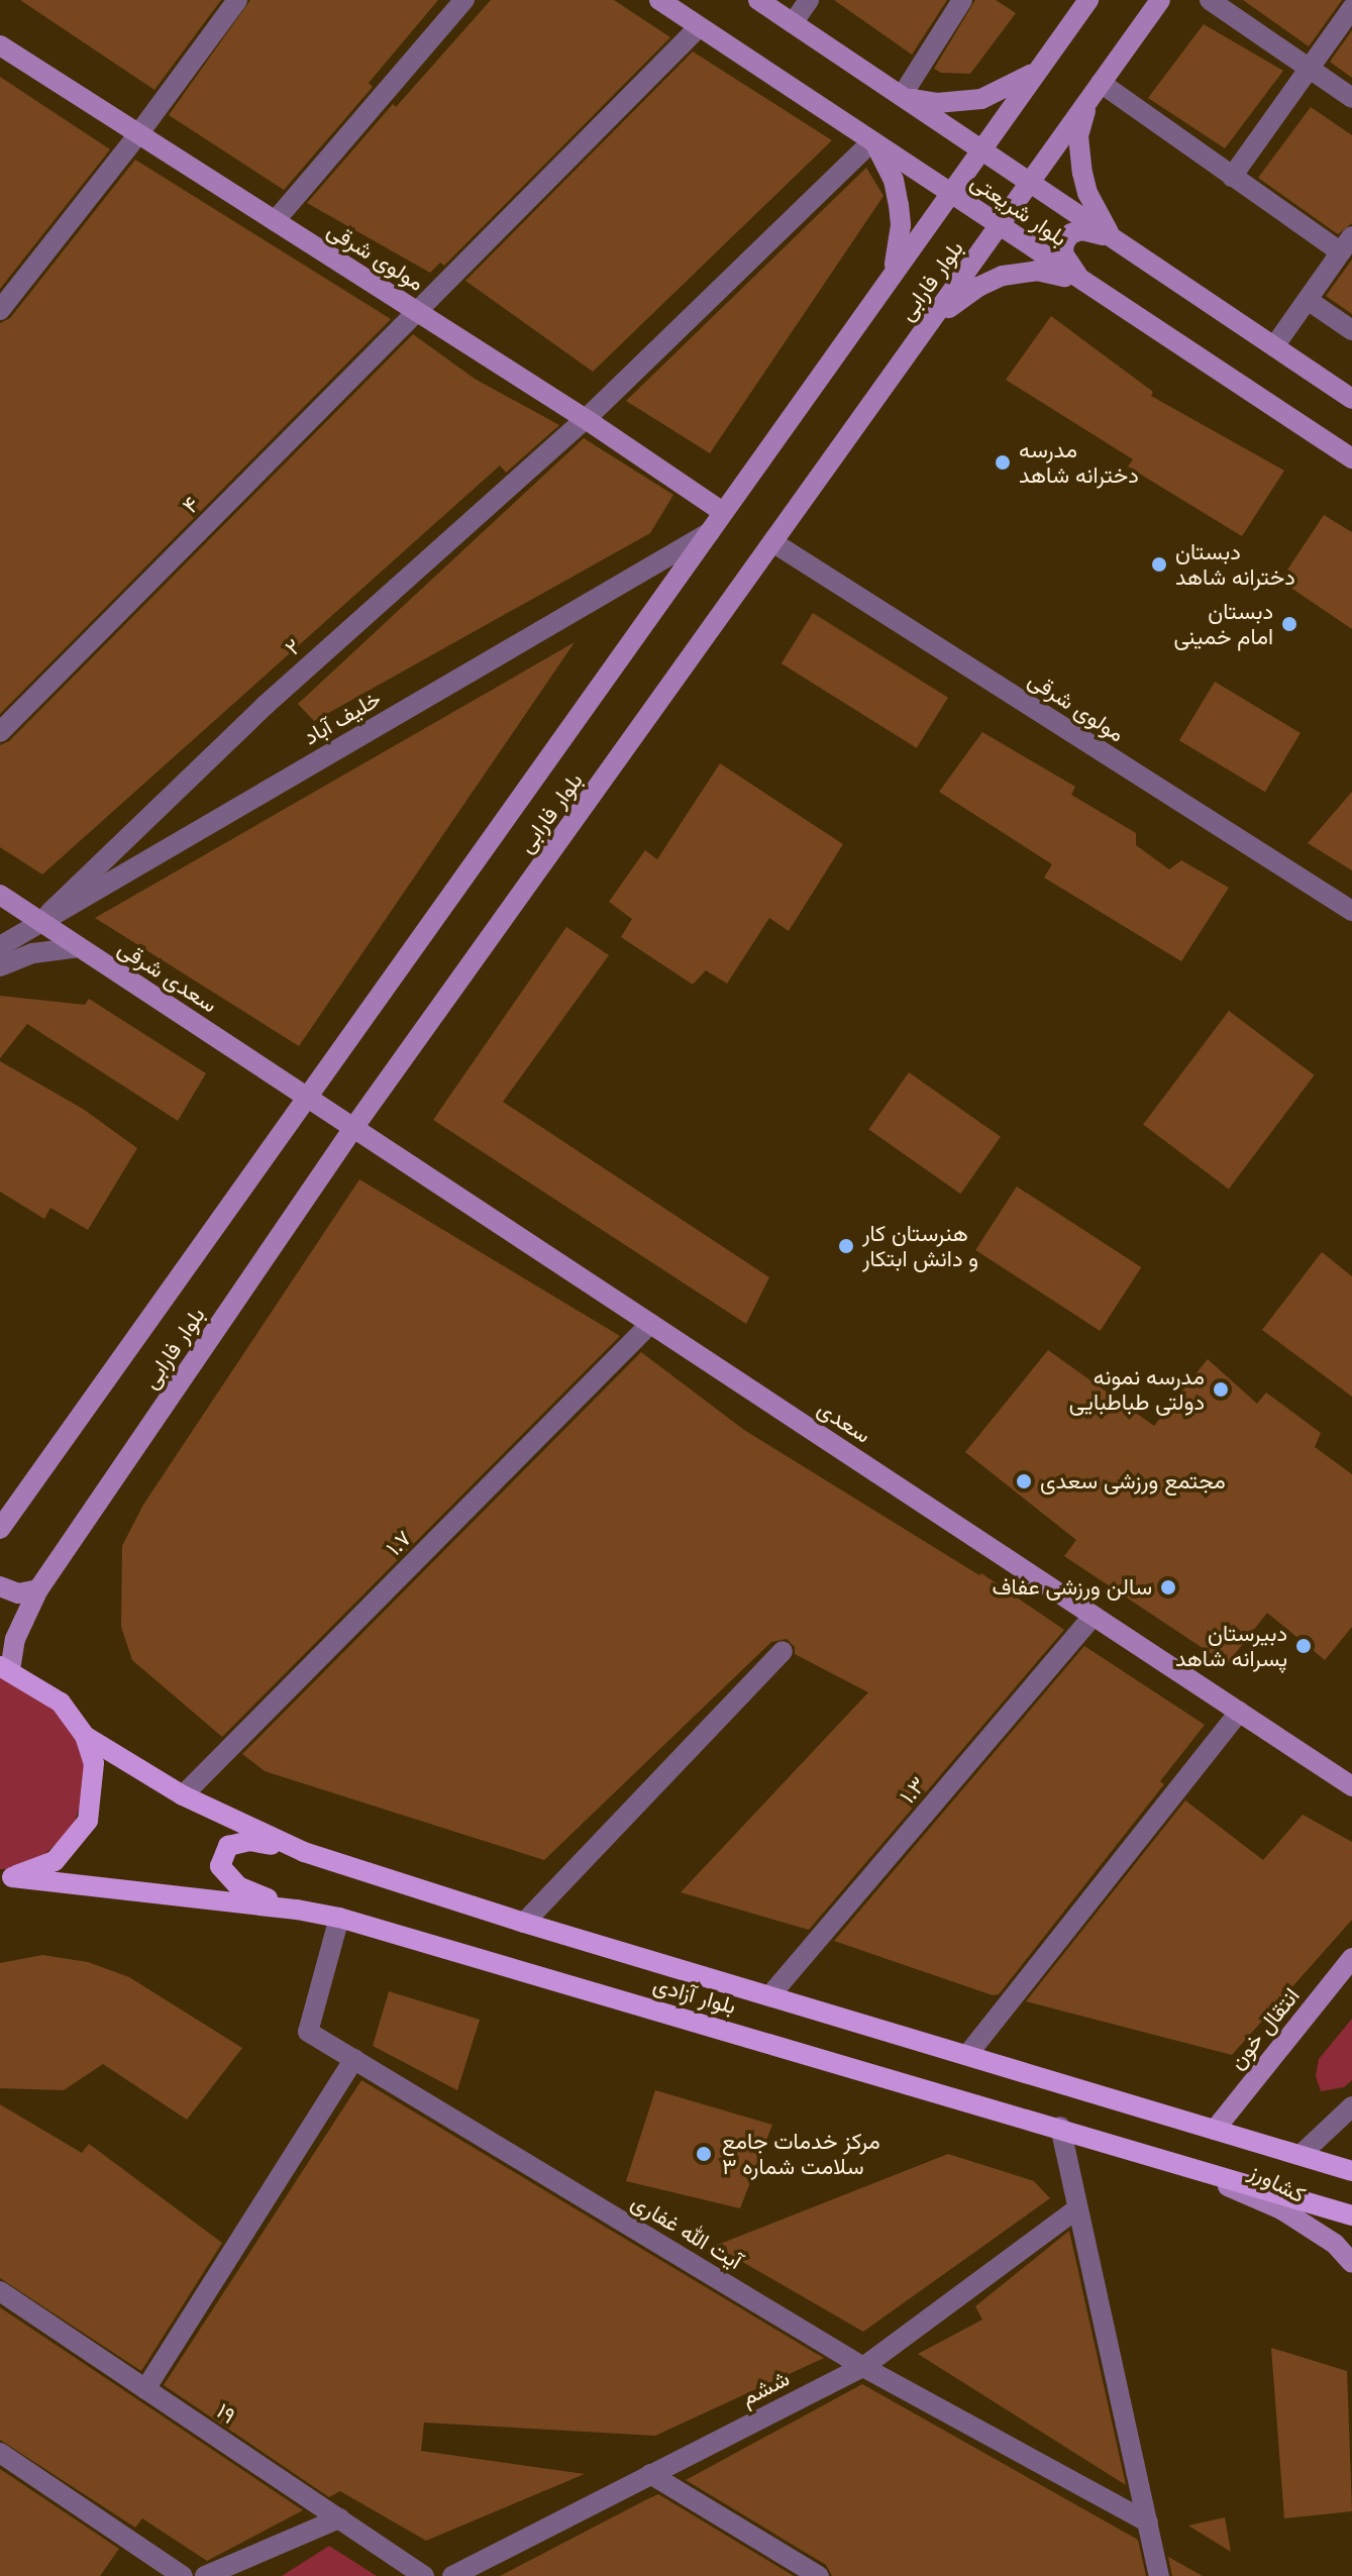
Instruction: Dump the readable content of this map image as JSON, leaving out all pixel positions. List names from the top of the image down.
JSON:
{
  "streets": {
    "main road": [
      "بلوار شریعتی",
      "مولوی شرقی",
      "بلوار فارابی",
      "سعدی شرقی",
      "سعدی",
      "بلوار آزادی",
      "انتقال خون",
      "کشاورز"
    ],
    "street": [
      "۴",
      "۲",
      "خلیف آباد",
      "۱.۷",
      "۱.۳",
      "آیت الله غفاری",
      "ششم",
      "۱۹"
    ]
  },
  "crossings": [
    ["بلوار شریعتی", "بلوار فارابی"],
    ["بلوار شریعتی", "۴"],
    ["بلوار شریعتی", "۲"],
    ["مولوی شرقی", "بلوار فارابی"],
    ["مولوی شرقی", "۴"],
    ["مولوی شرقی", "۲"],
    ["بلوار فارابی", "خلیف آباد"],
    ["بلوار فارابی", "سعدی شرقی"],
    ["بلوار فارابی", "سعدی"],
    ["۲", "خلیف آباد"],
    ["۲", "سعدی شرقی"],
    ["خلیف آباد", "سعدی شرقی"],
    ["سعدی شرقی", "سعدی"],
    ["سعدی", "۱.۷"],
    ["سعدی", "۱.۳"],
    ["۱.۷", "بلوار آزادی"],
    ["۱.۳", "بلوار آزادی"],
    ["بلوار آزادی", "انتقال خون"],
    ["بلوار آزادی", "کشاورز"],
    ["بلوار آزادی", "آیت الله غفاری"],
    ["آیت الله غفاری", "ششم"]
  ],
  "places": [
    "مدرسه دخترانه شاهد",
    "دبستان دخترانه شاهد",
    "دبستان امام خمینی",
    "هنرستان کار و دانش ابتکار",
    "مدرسه نمونه دولتی طباطبایی",
    "مجتمع ورزشی سعدی",
    "سالن ورزشی عفاف",
    "دبیرستان پسرانه شاهد",
    "مرکز خدمات جامع سلامت شماره ۳"
  ]
}
